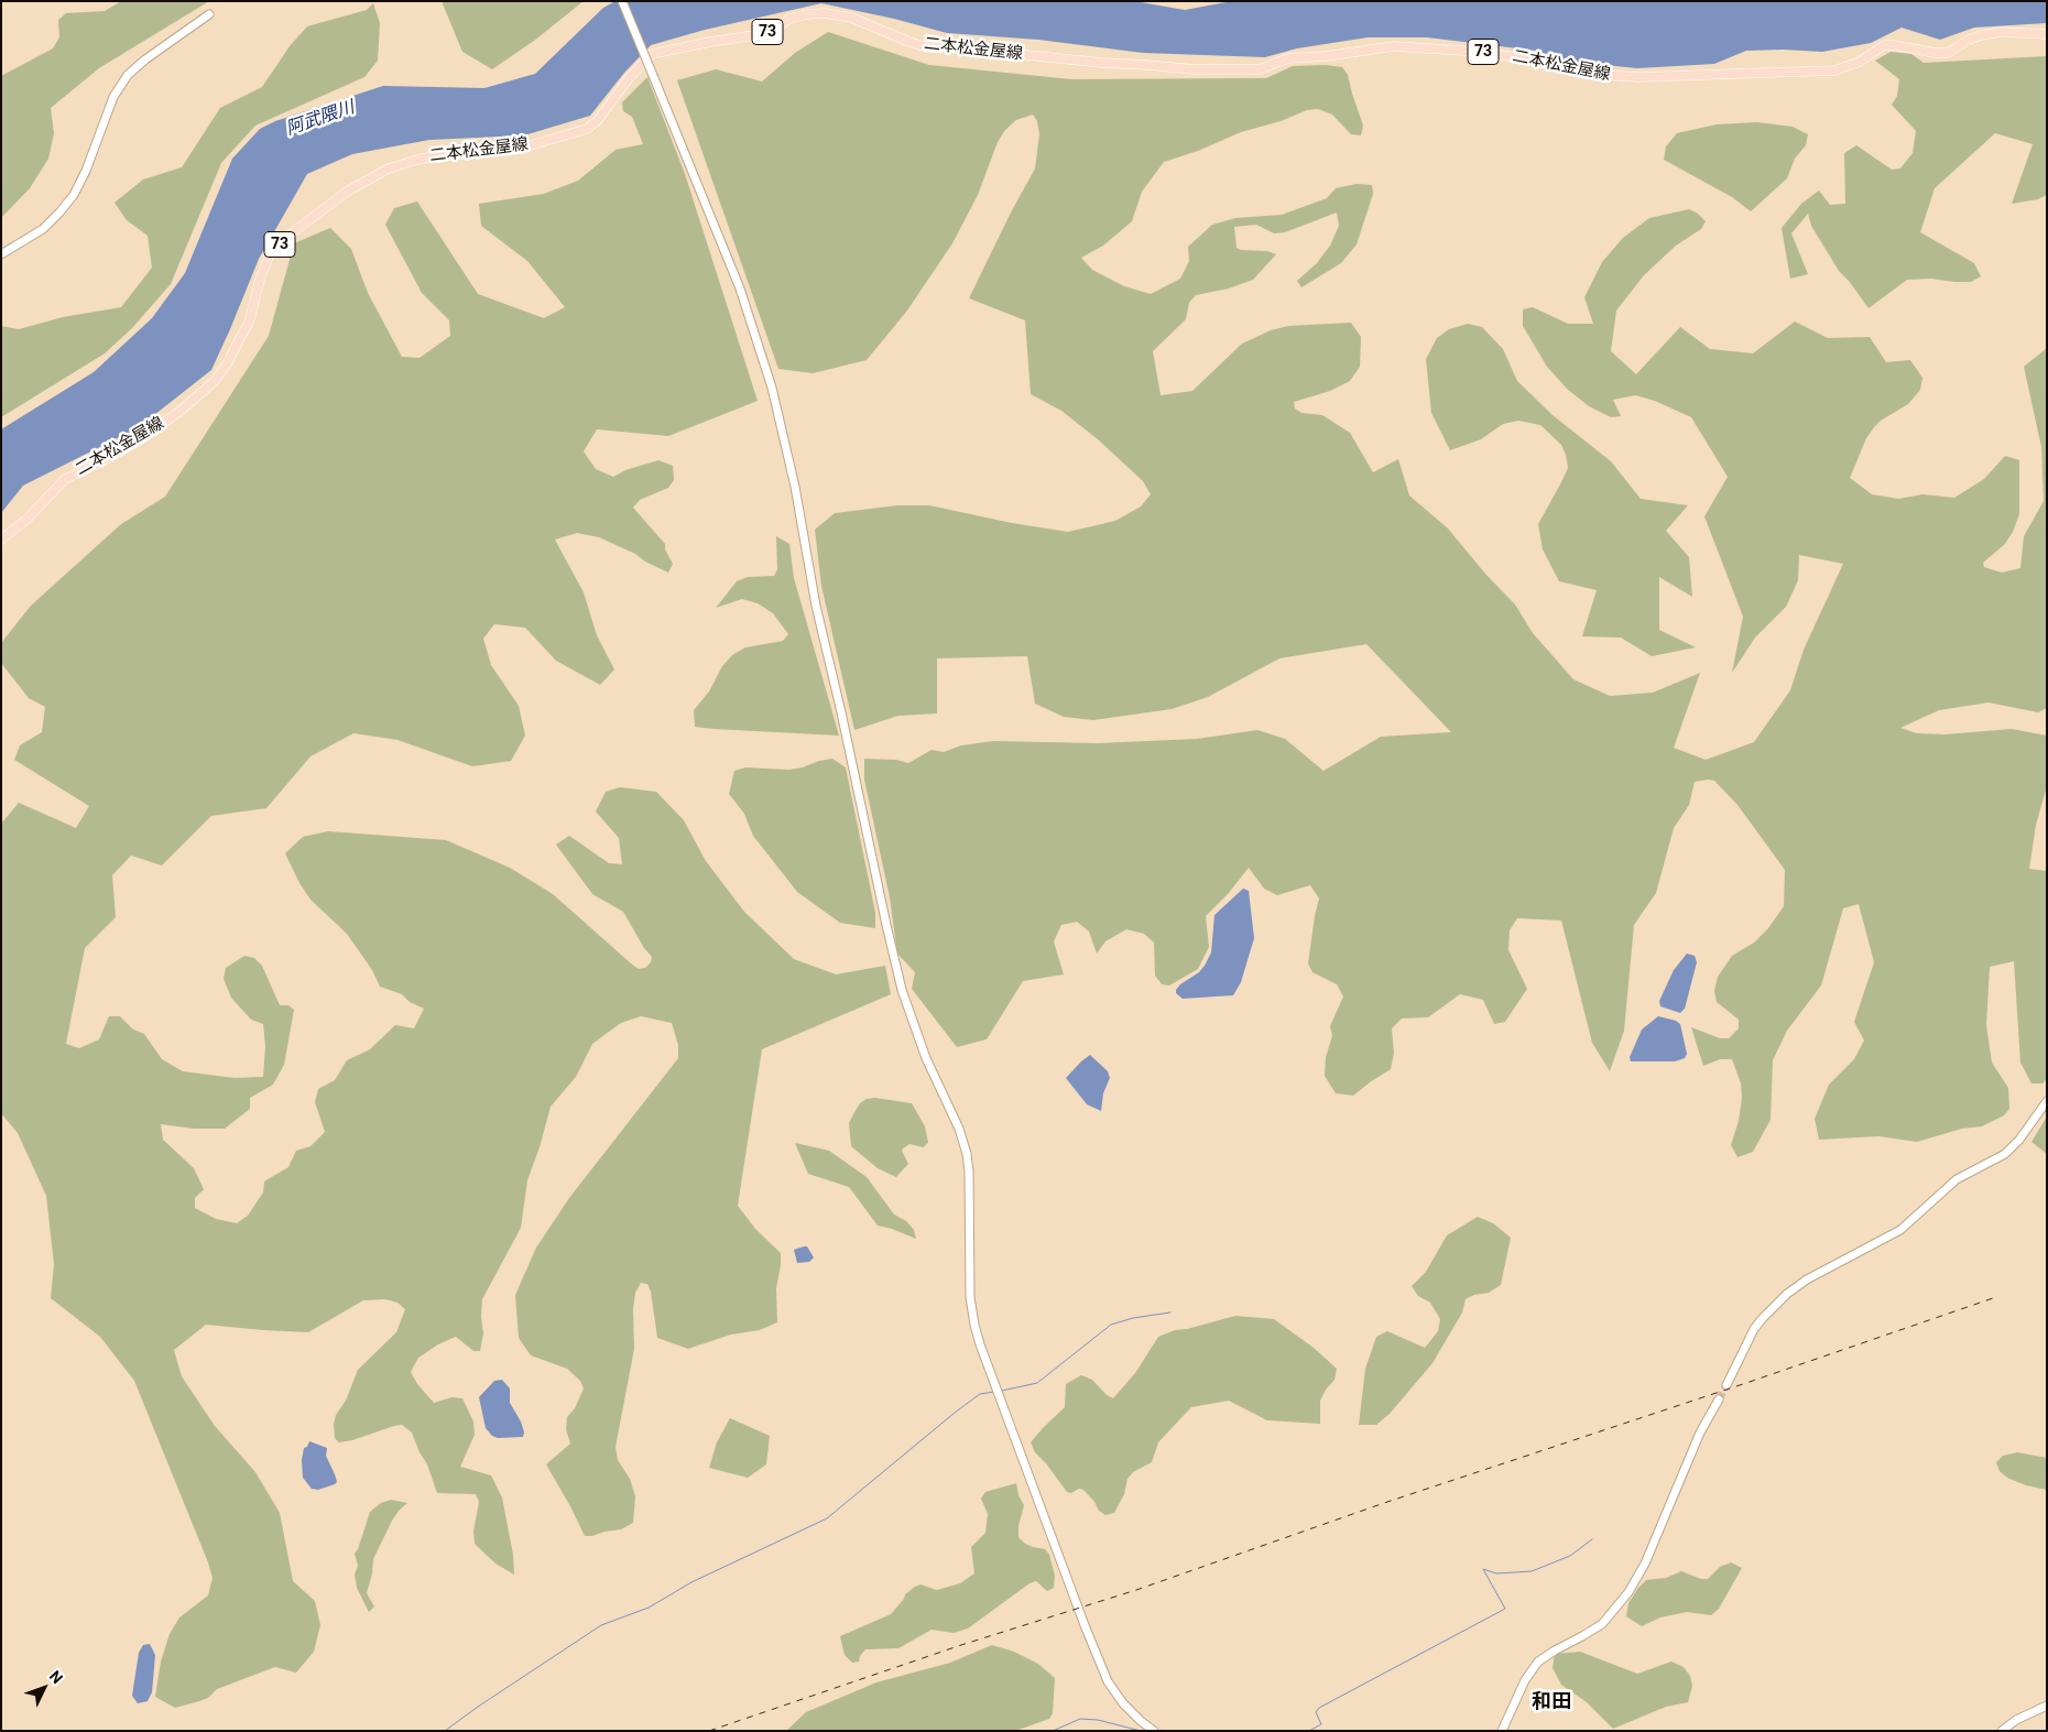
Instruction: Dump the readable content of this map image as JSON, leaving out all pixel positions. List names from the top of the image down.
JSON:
{
  "streets": {
    "main road": ["73", "二本松金屋線"]
  },
  "districts": ["和田"],
  "water": ["阿武隈川"],
  "north": "top right"
}
